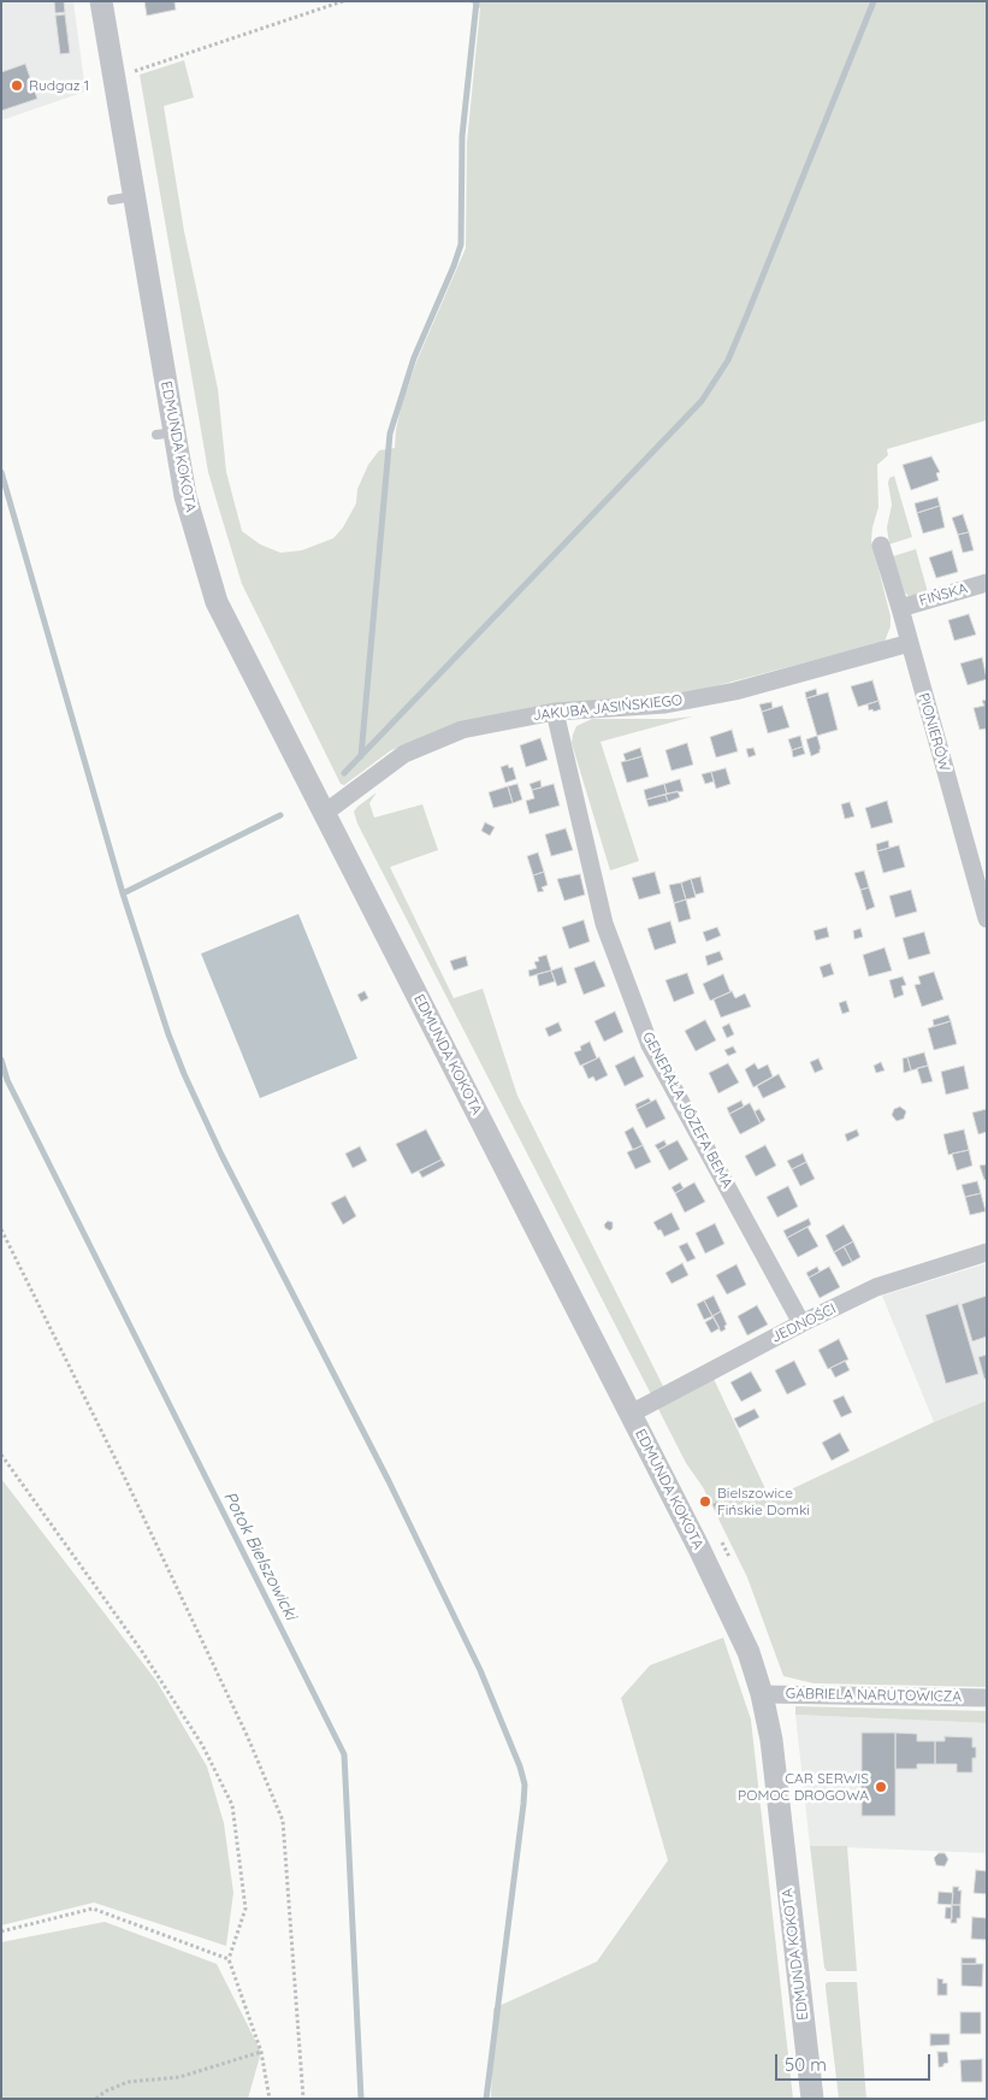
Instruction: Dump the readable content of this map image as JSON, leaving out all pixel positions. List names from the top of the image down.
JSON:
{
  "streets": {
    "street": [
      "EDMUNDA KOKOTA",
      "FIŃSKA",
      "JAKUBA JASIŃSKIEGO",
      "PIONIERÓW",
      "GENERAŁA JÓZEFA BEMA",
      "JEDNOŚCI",
      "GABRIELA NARUTOWICZA"
    ]
  },
  "crossings": [
    ["EDMUNDA KOKOTA", "JAKUBA JASIŃSKIEGO"],
    ["EDMUNDA KOKOTA", "JEDNOŚCI"],
    ["EDMUNDA KOKOTA", "GABRIELA NARUTOWICZA"],
    ["FIŃSKA", "PIONIERÓW"],
    ["JAKUBA JASIŃSKIEGO", "PIONIERÓW"],
    ["JAKUBA JASIŃSKIEGO", "GENERAŁA JÓZEFA BEMA"],
    ["GENERAŁA JÓZEFA BEMA", "JEDNOŚCI"]
  ],
  "water": ["Potok Bielszowicki"],
  "places": ["Rudgaz 1", "Bielszowice Fińskie Domki", "CAR SERWIS POMOC DROGOWA"],
  "scale_bar": "50 m"
}
